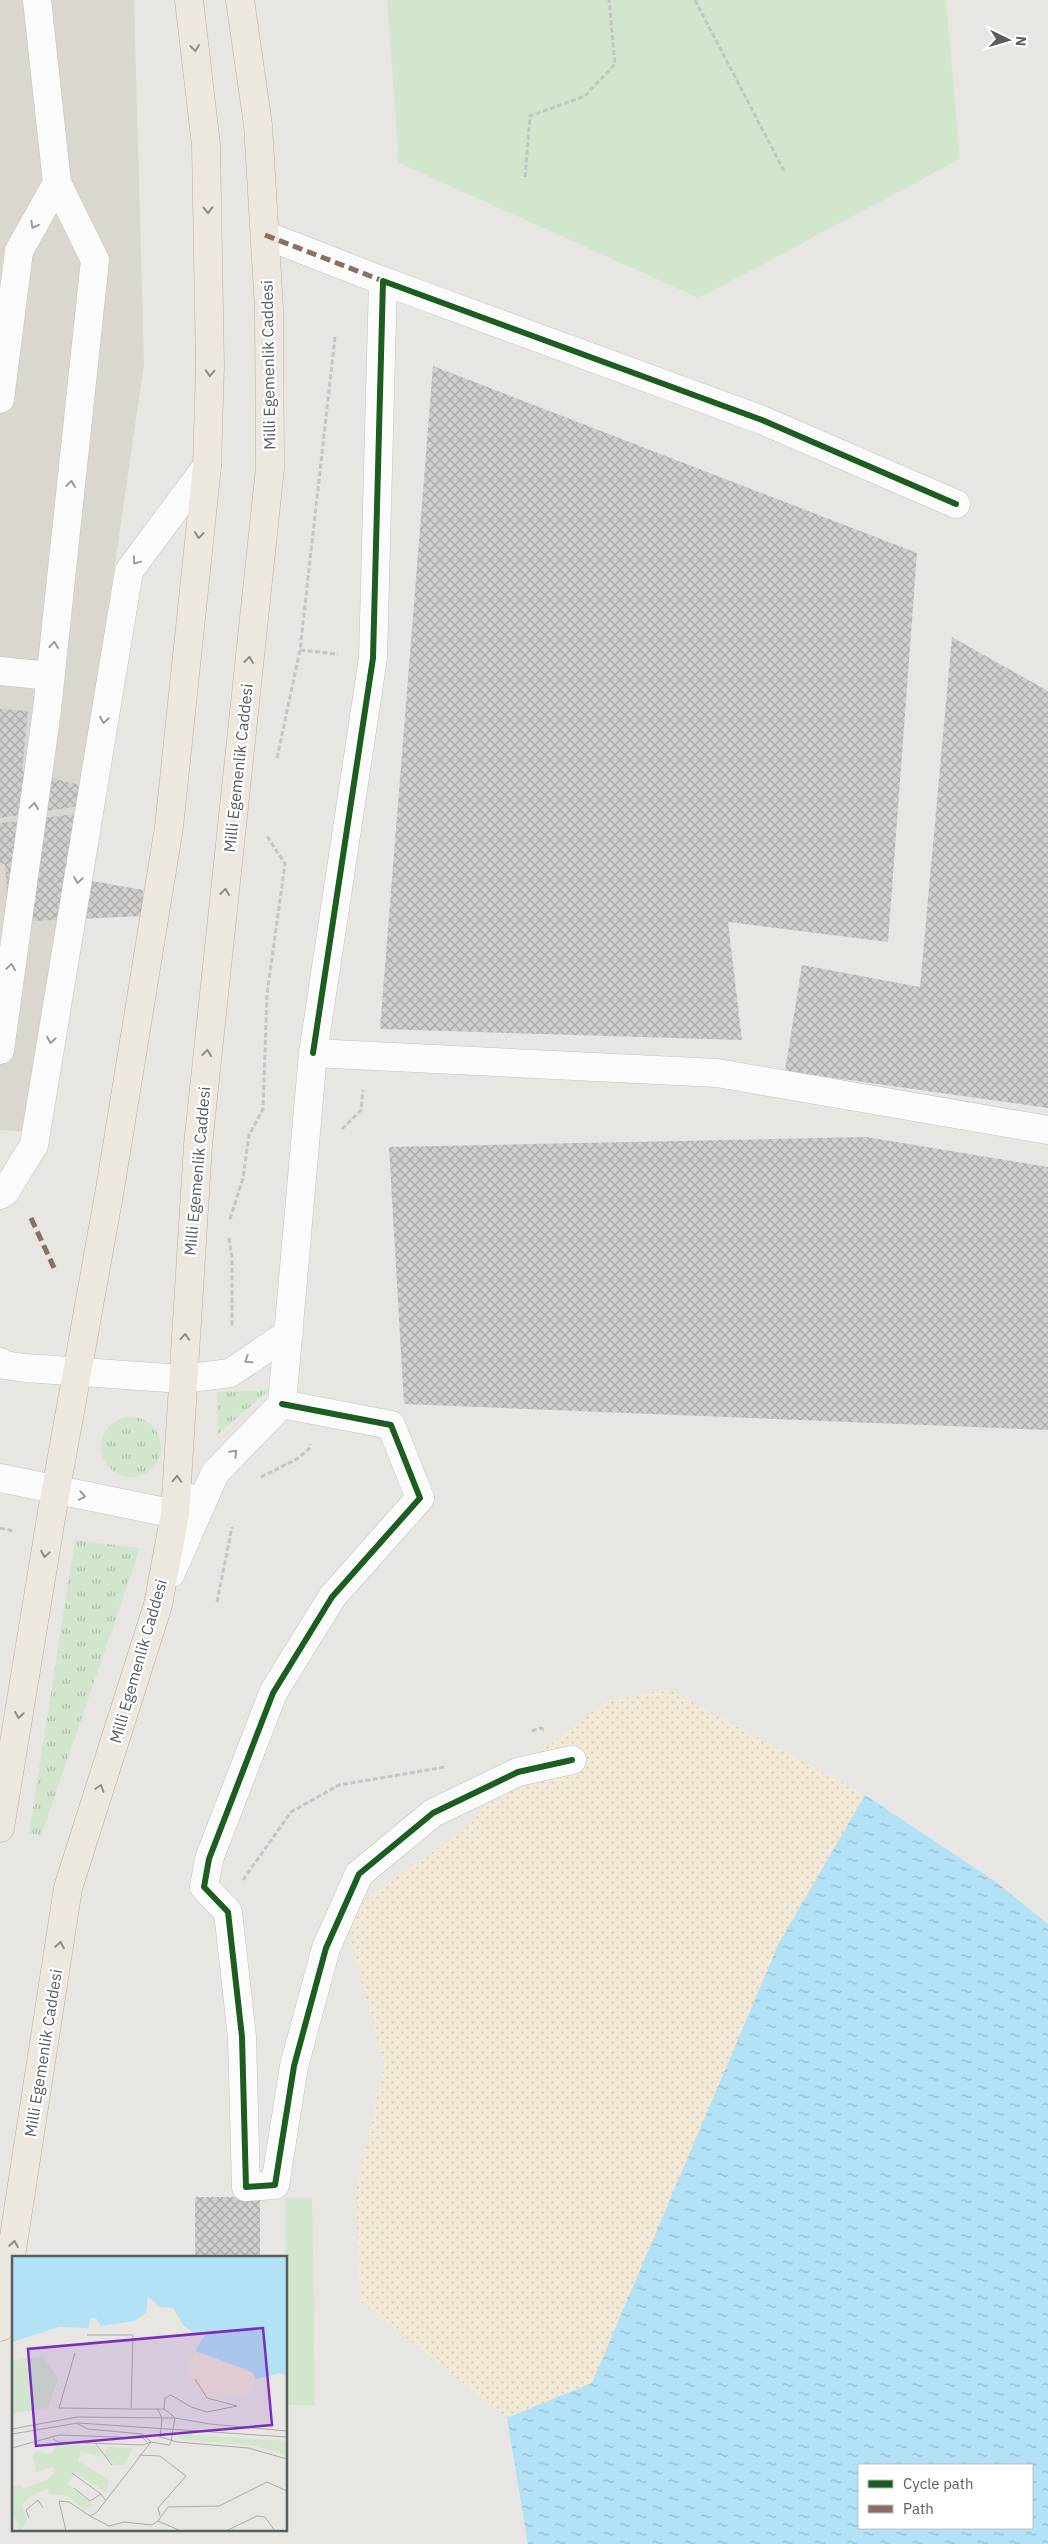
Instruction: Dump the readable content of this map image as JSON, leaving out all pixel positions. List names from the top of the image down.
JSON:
{
  "streets": {
    "highway": ["Milli Egemenlik Caddesi"]
  },
  "legend": ["Cycle path", "Path"],
  "north": "right"
}
